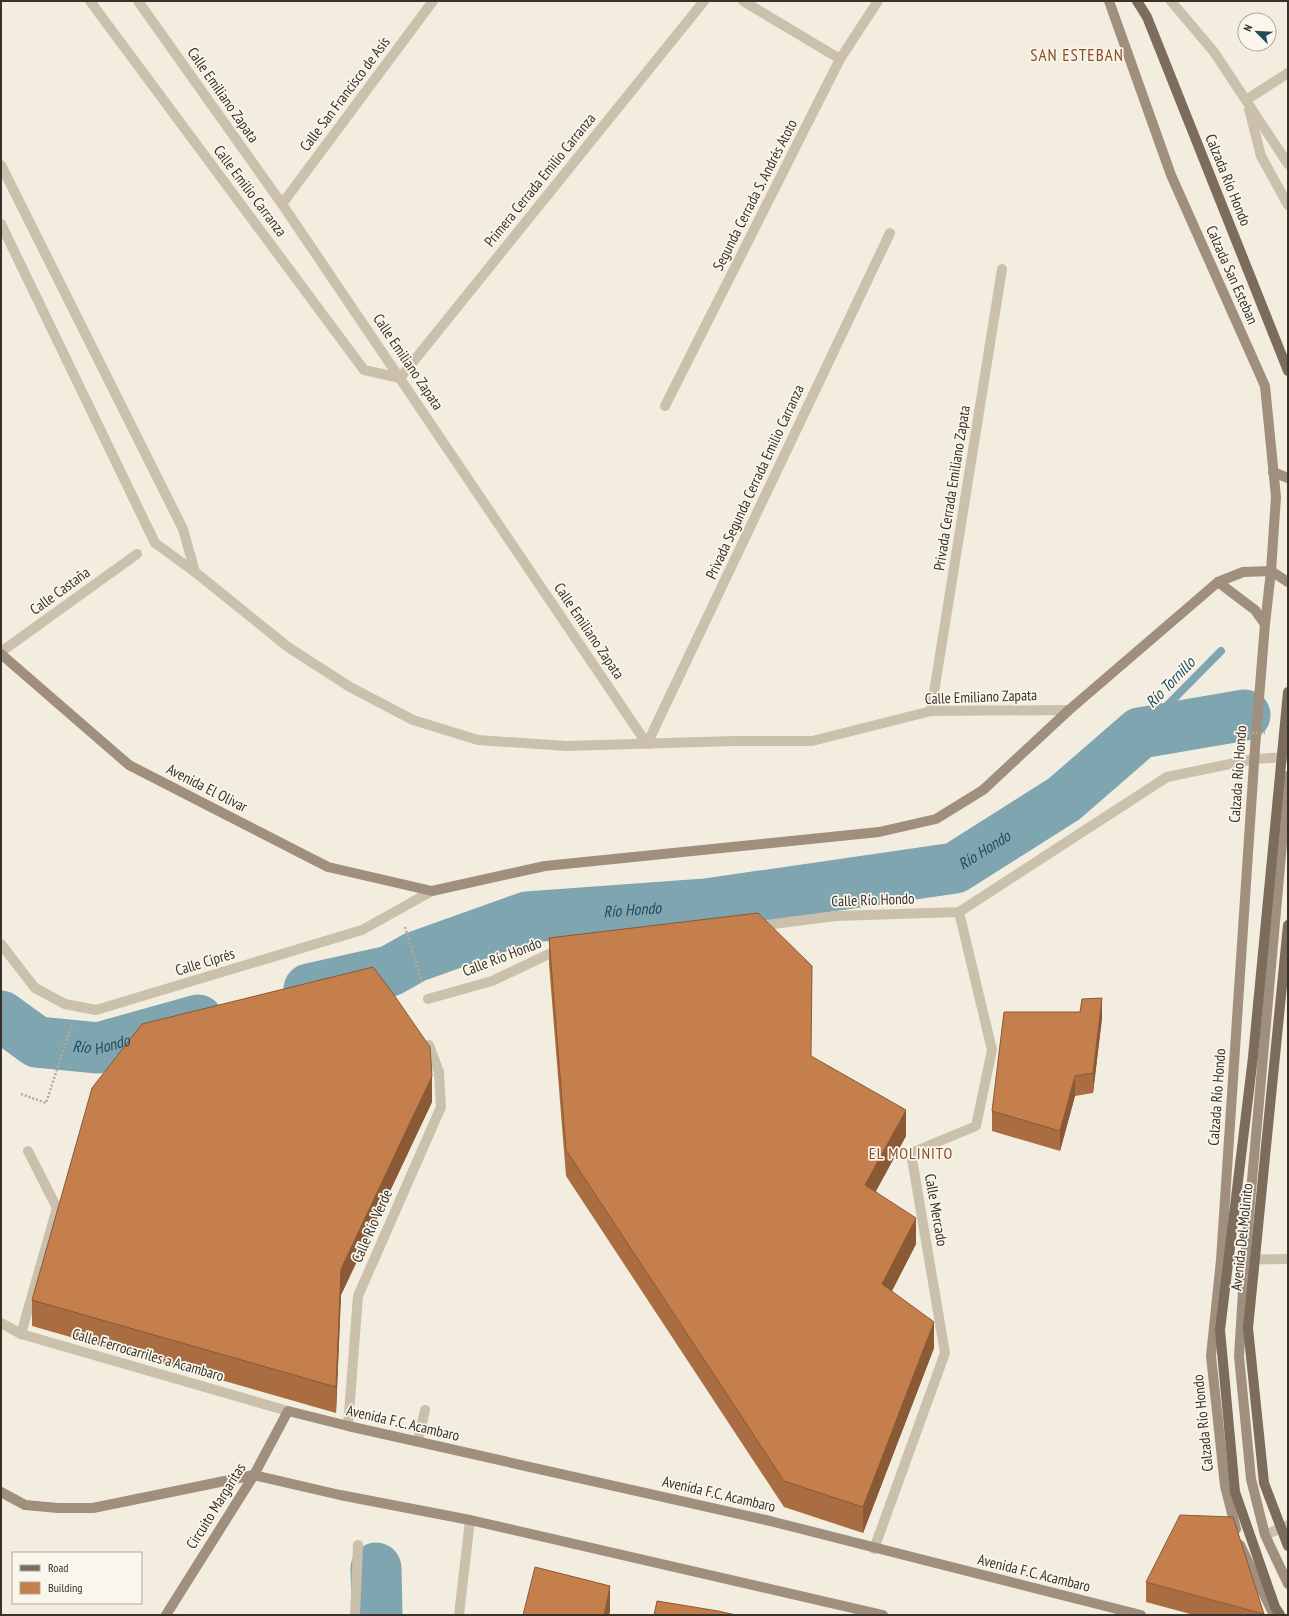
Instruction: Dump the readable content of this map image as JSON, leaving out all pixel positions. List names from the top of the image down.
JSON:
{
  "streets": {
    "main road": [
      "Calzada Río Hondo",
      "Calzada San Esteban",
      "Avenida El Olivar",
      "Avenida Del Molinito",
      "Avenida F.C. Acambaro",
      "Circuito Margaritas"
    ],
    "street": [
      "Calle San Francisco de Asís",
      "Calle Emiliano Zapata",
      "Primera Cerrada Emilio Carranza",
      "Calle Emilio Carranza",
      "Segunda Cerrada S. Andrés Atoto",
      "Privada Segunda Cerrada Emilio Carranza",
      "Privada Cerrada Emiliano Zapata",
      "Calle Castaña",
      "Calle Río Hondo",
      "Calle Ciprés",
      "Calle Mercado",
      "Calle Río Verde",
      "Calle Ferrocarriles a Acambaro"
    ]
  },
  "crossings": [
    ["Calle San Francisco de Asís", "Calle Emiliano Zapata"],
    ["Calle Emiliano Zapata", "Primera Cerrada Emilio Carranza"],
    ["Calle Emiliano Zapata", "Calle Emilio Carranza"],
    ["Calle Emiliano Zapata", "Privada Segunda Cerrada Emilio Carranza"],
    ["Calle Emiliano Zapata", "Privada Cerrada Emiliano Zapata"],
    ["Primera Cerrada Emilio Carranza", "Calle Emilio Carranza"],
    ["Calzada Río Hondo", "Calzada San Esteban"],
    ["Calle Castaña", "Avenida El Olivar"],
    ["Avenida El Olivar", "Calle Ciprés"],
    ["Calle Río Hondo", "Calle Mercado"],
    ["Calle Mercado", "Avenida F.C. Acambaro"],
    ["Calle Río Verde", "Avenida F.C. Acambaro"],
    ["Calle Ferrocarriles a Acambaro", "Avenida F.C. Acambaro"],
    ["Calle Ferrocarriles a Acambaro", "Circuito Margaritas"],
    ["Avenida F.C. Acambaro", "Circuito Margaritas"]
  ],
  "districts": ["SAN ESTEBAN", "EL MOLINITO"],
  "water": ["Río Tornillo", "Río Hondo"],
  "legend": ["Road", "Building"],
  "north": "top left"
}
